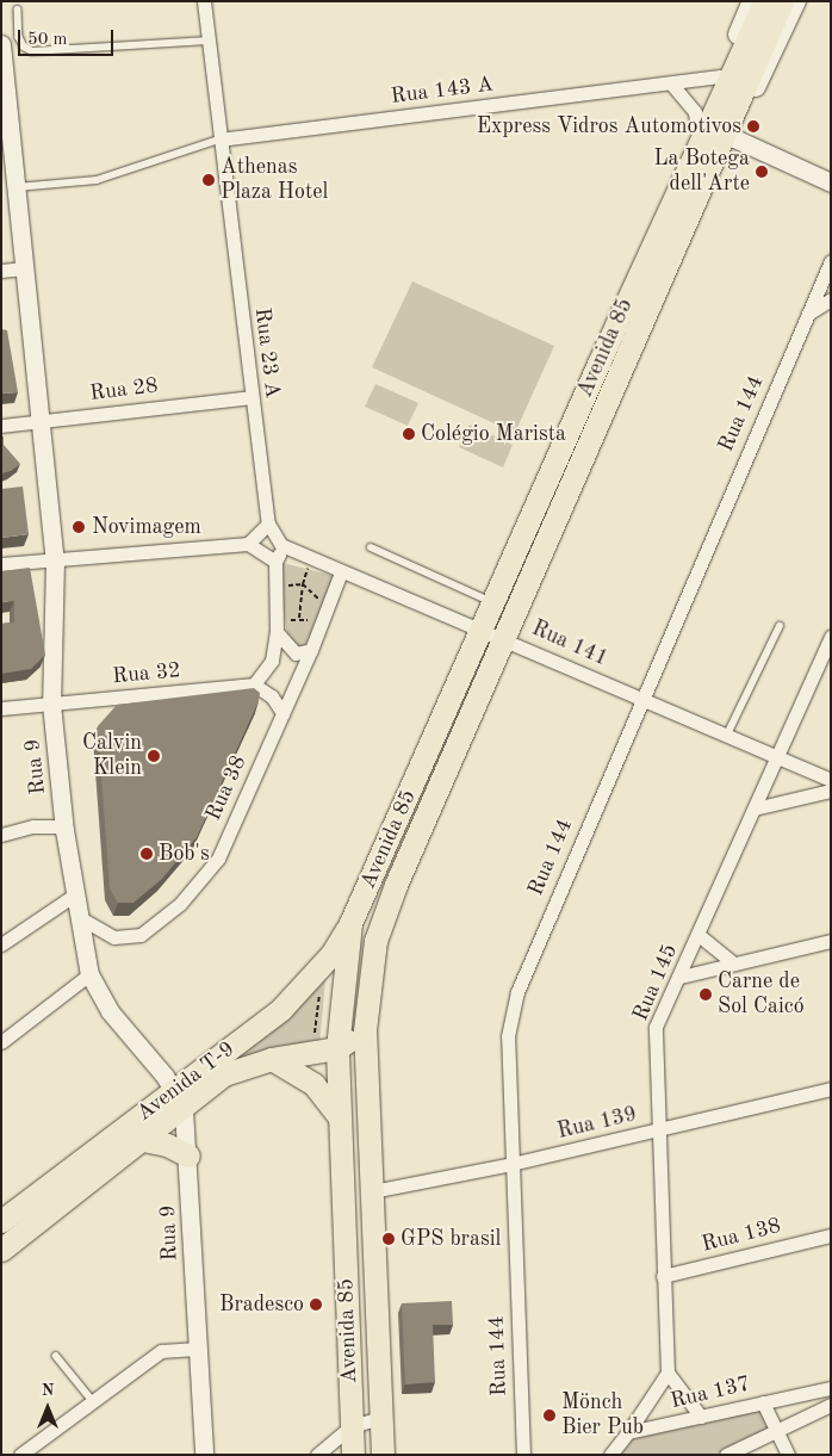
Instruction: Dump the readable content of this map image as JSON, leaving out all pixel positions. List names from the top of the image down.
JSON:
{
  "streets": {
    "main road": ["Avenida 85", "Avenida T-9"],
    "street": [
      "Rua 143 A",
      "Rua 23 A",
      "Rua 28",
      "Rua 144",
      "Rua 141",
      "Rua 32",
      "Rua 9",
      "Rua 38",
      "Rua 145",
      "Rua 139",
      "Rua 138",
      "Rua 137"
    ]
  },
  "crossings": [
    ["Rua 143 A", "Avenida 85"],
    ["Rua 143 A", "Rua 23 A"],
    ["Avenida 85", "Rua 141"],
    ["Avenida 85", "Avenida T-9"],
    ["Avenida 85", "Rua 139"],
    ["Rua 23 A", "Rua 28"],
    ["Rua 23 A", "Rua 141"],
    ["Rua 28", "Rua 9"],
    ["Rua 144", "Rua 141"],
    ["Rua 144", "Rua 139"],
    ["Rua 141", "Rua 38"],
    ["Rua 141", "Rua 145"],
    ["Rua 32", "Rua 9"],
    ["Rua 9", "Rua 38"],
    ["Rua 9", "Avenida T-9"],
    ["Rua 145", "Rua 139"],
    ["Rua 145", "Rua 138"]
  ],
  "places": [
    "Express Vidros Automotivos",
    "La Botega dell'Arte",
    "Athenas Plaza Hotel",
    "Colégio Marista",
    "Novimagem",
    "Calvin Klein",
    "Bob's",
    "Carne de Sol Caicó",
    "GPS brasil",
    "Bradesco",
    "Mönch Bier Pub"
  ],
  "scale_bar": "50 m",
  "north": "top"
}
